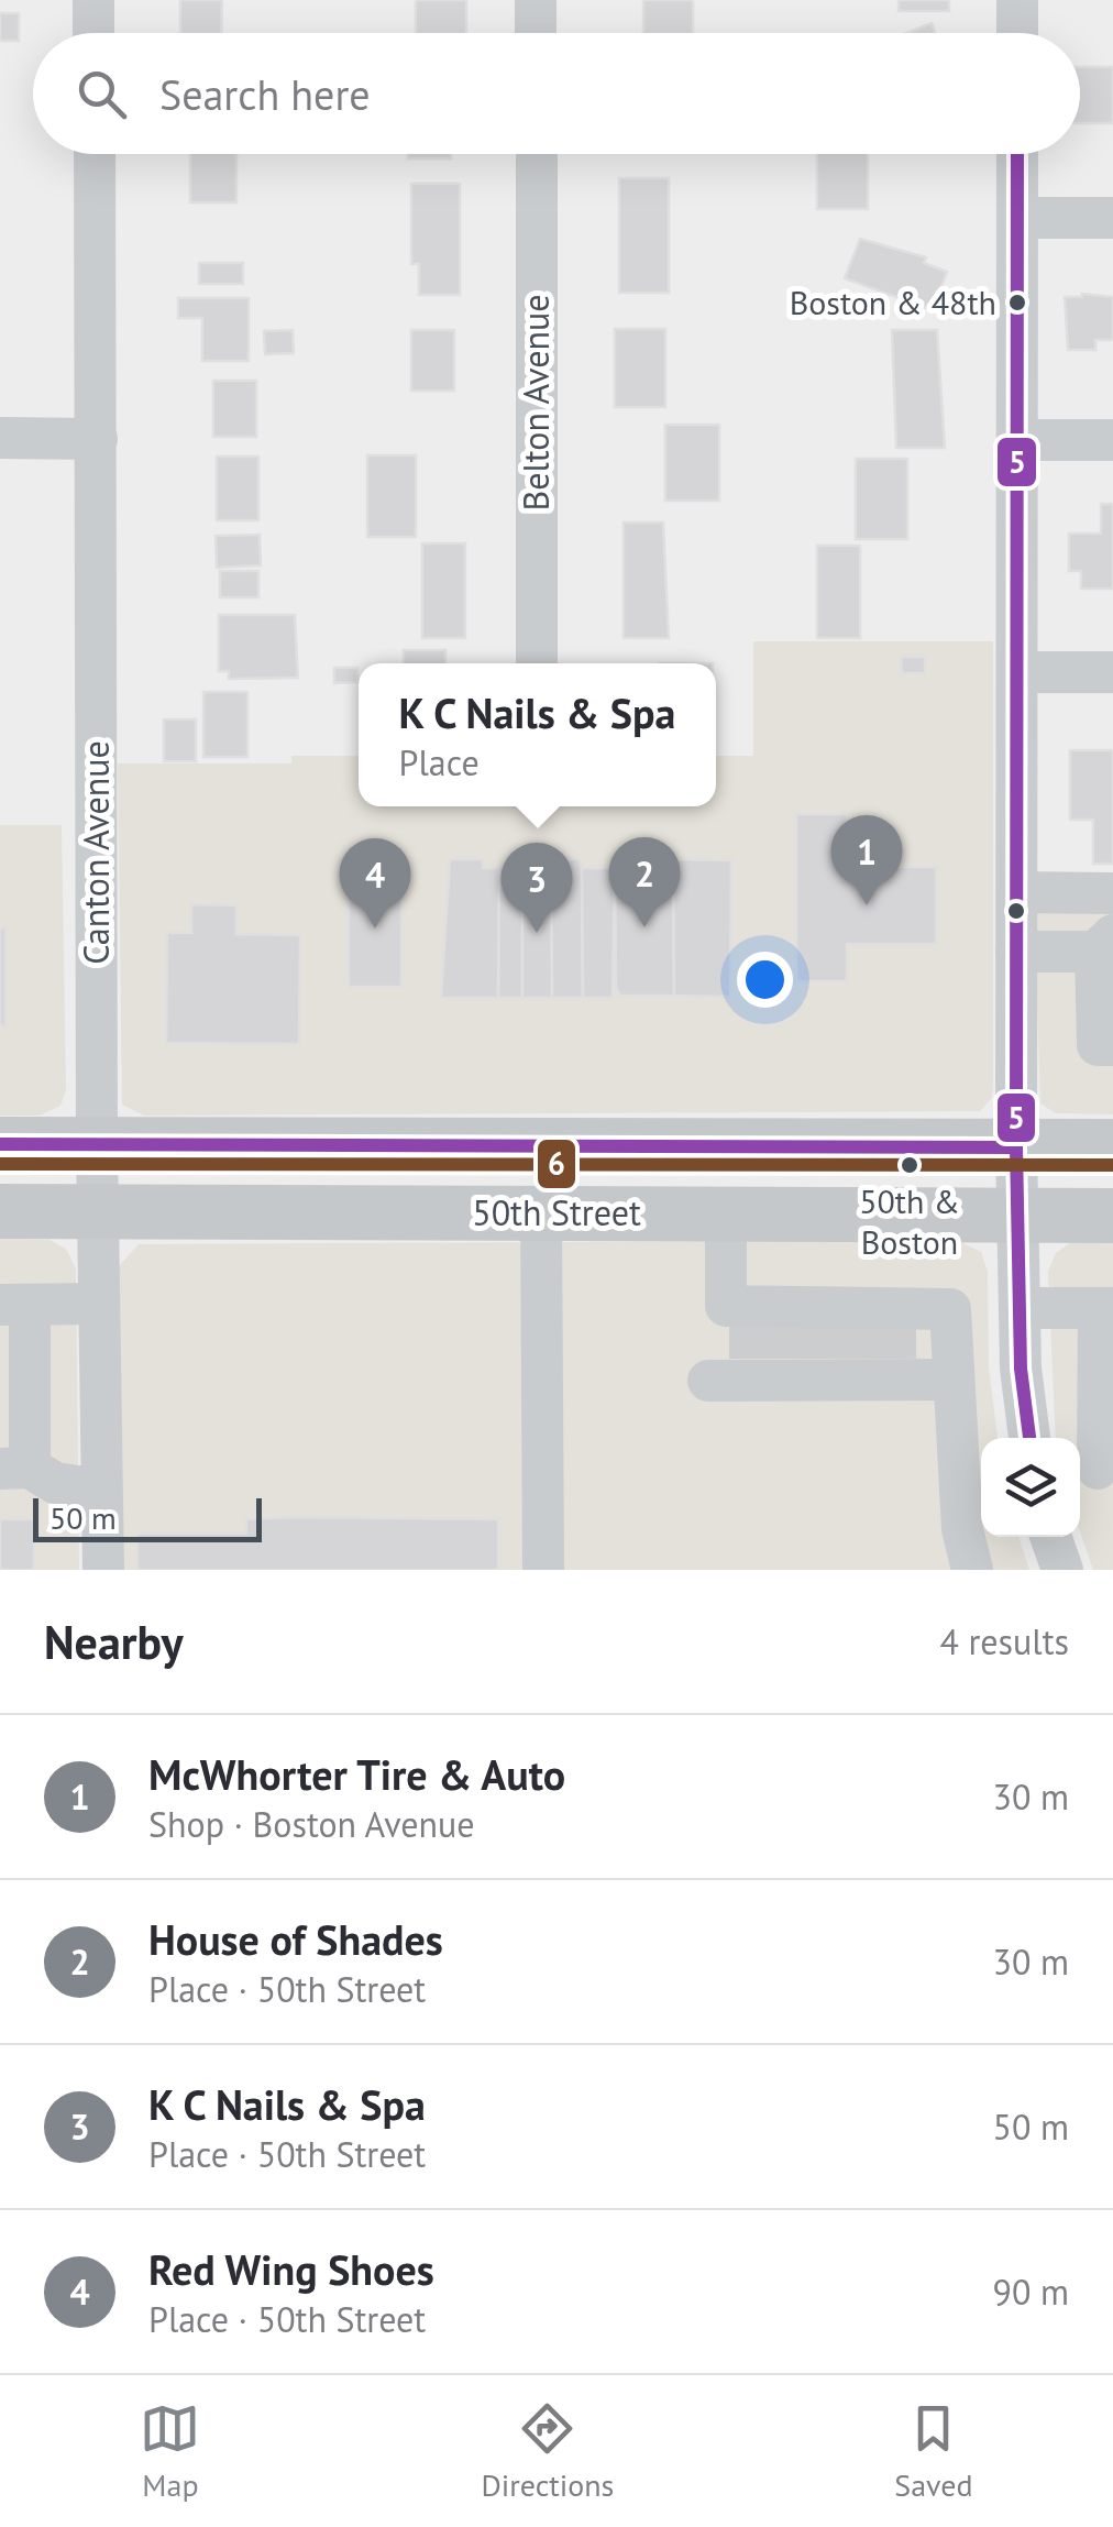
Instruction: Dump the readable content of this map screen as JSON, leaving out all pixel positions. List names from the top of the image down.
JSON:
{
  "streets": {
    "main road": ["50th Street"],
    "street": ["Belton Avenue", "Canton Avenue"]
  },
  "crossings": [
    ["Canton Avenue", "50th Street"]
  ],
  "places": ["Boston & 48th", "50th & Boston"],
  "lines": ["transit line 5", "transit line 6"],
  "scale_bar": "50 m",
  "page": {
    "search": "Search here",
    "popup": ["K C Nails & Spa", "Place"],
    "pins": [
      "1",
      "2",
      "4",
      "3"
    ],
    "scale": "50 m",
    "heading": ["Nearby", "4 results"],
    "list": [
      {
        "mark": "1",
        "name": "McWhorter Tire & Auto",
        "note": "Shop · Boston Avenue",
        "value": "30 m"
      },
      {
        "mark": "2",
        "name": "House of Shades",
        "note": "Place · 50th Street",
        "value": "30 m"
      },
      {
        "mark": "3",
        "name": "K C Nails & Spa",
        "note": "Place · 50th Street",
        "value": "50 m"
      },
      {
        "mark": "4",
        "name": "Red Wing Shoes",
        "note": "Place · 50th Street",
        "value": "90 m"
      }
    ],
    "nav": ["Map", "Directions", "Saved"]
  }
}
